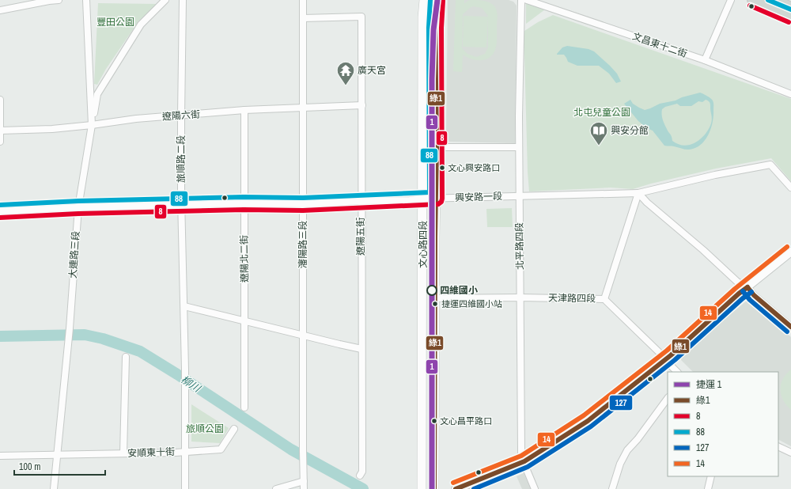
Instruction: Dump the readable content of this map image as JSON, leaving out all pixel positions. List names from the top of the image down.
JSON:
{
  "streets": {
    "main road": ["文心路四段"],
    "street": [
      "文昌東十二街",
      "遼陽六街",
      "旅順路二段",
      "興安路一段",
      "遼陽五街",
      "瀋陽路三段",
      "北平路四段",
      "大連路三段",
      "遼陽北二街",
      "天津路四段",
      "安順東十街"
    ]
  },
  "crossings": [
    ["遼陽六街", "旅順路二段"],
    ["遼陽六街", "遼陽五街"],
    ["遼陽六街", "瀋陽路三段"],
    ["遼陽六街", "大連路三段"],
    ["遼陽六街", "遼陽北二街"],
    ["旅順路二段", "興安路一段"],
    ["旅順路二段", "安順東十街"],
    ["興安路一段", "遼陽五街"],
    ["興安路一段", "瀋陽路三段"],
    ["興安路一段", "文心路四段"],
    ["興安路一段", "北平路四段"],
    ["興安路一段", "大連路三段"],
    ["興安路一段", "遼陽北二街"],
    ["遼陽五街", "瀋陽路三段"],
    ["文心路四段", "天津路四段"],
    ["北平路四段", "天津路四段"],
    ["大連路三段", "安順東十街"]
  ],
  "water": ["柳川"],
  "parks": ["豐田公園", "北屯兒童公園", "旅順公園"],
  "places": {
    "temple": ["廣天宮"],
    "library": ["興安分館"],
    "other": [
      "文心興安路口",
      "四維國小",
      "捷運四維國小站",
      "文心昌平路口"
    ]
  },
  "lines": [
    "metro line 1",
    "transit line 綠1",
    "transit line 88",
    "transit line 8",
    "transit line 14",
    "transit line 127"
  ],
  "legend": [
    "捷運 1",
    "綠1",
    "8",
    "88",
    "127",
    "14"
  ],
  "scale_bar": "100 m"
}
